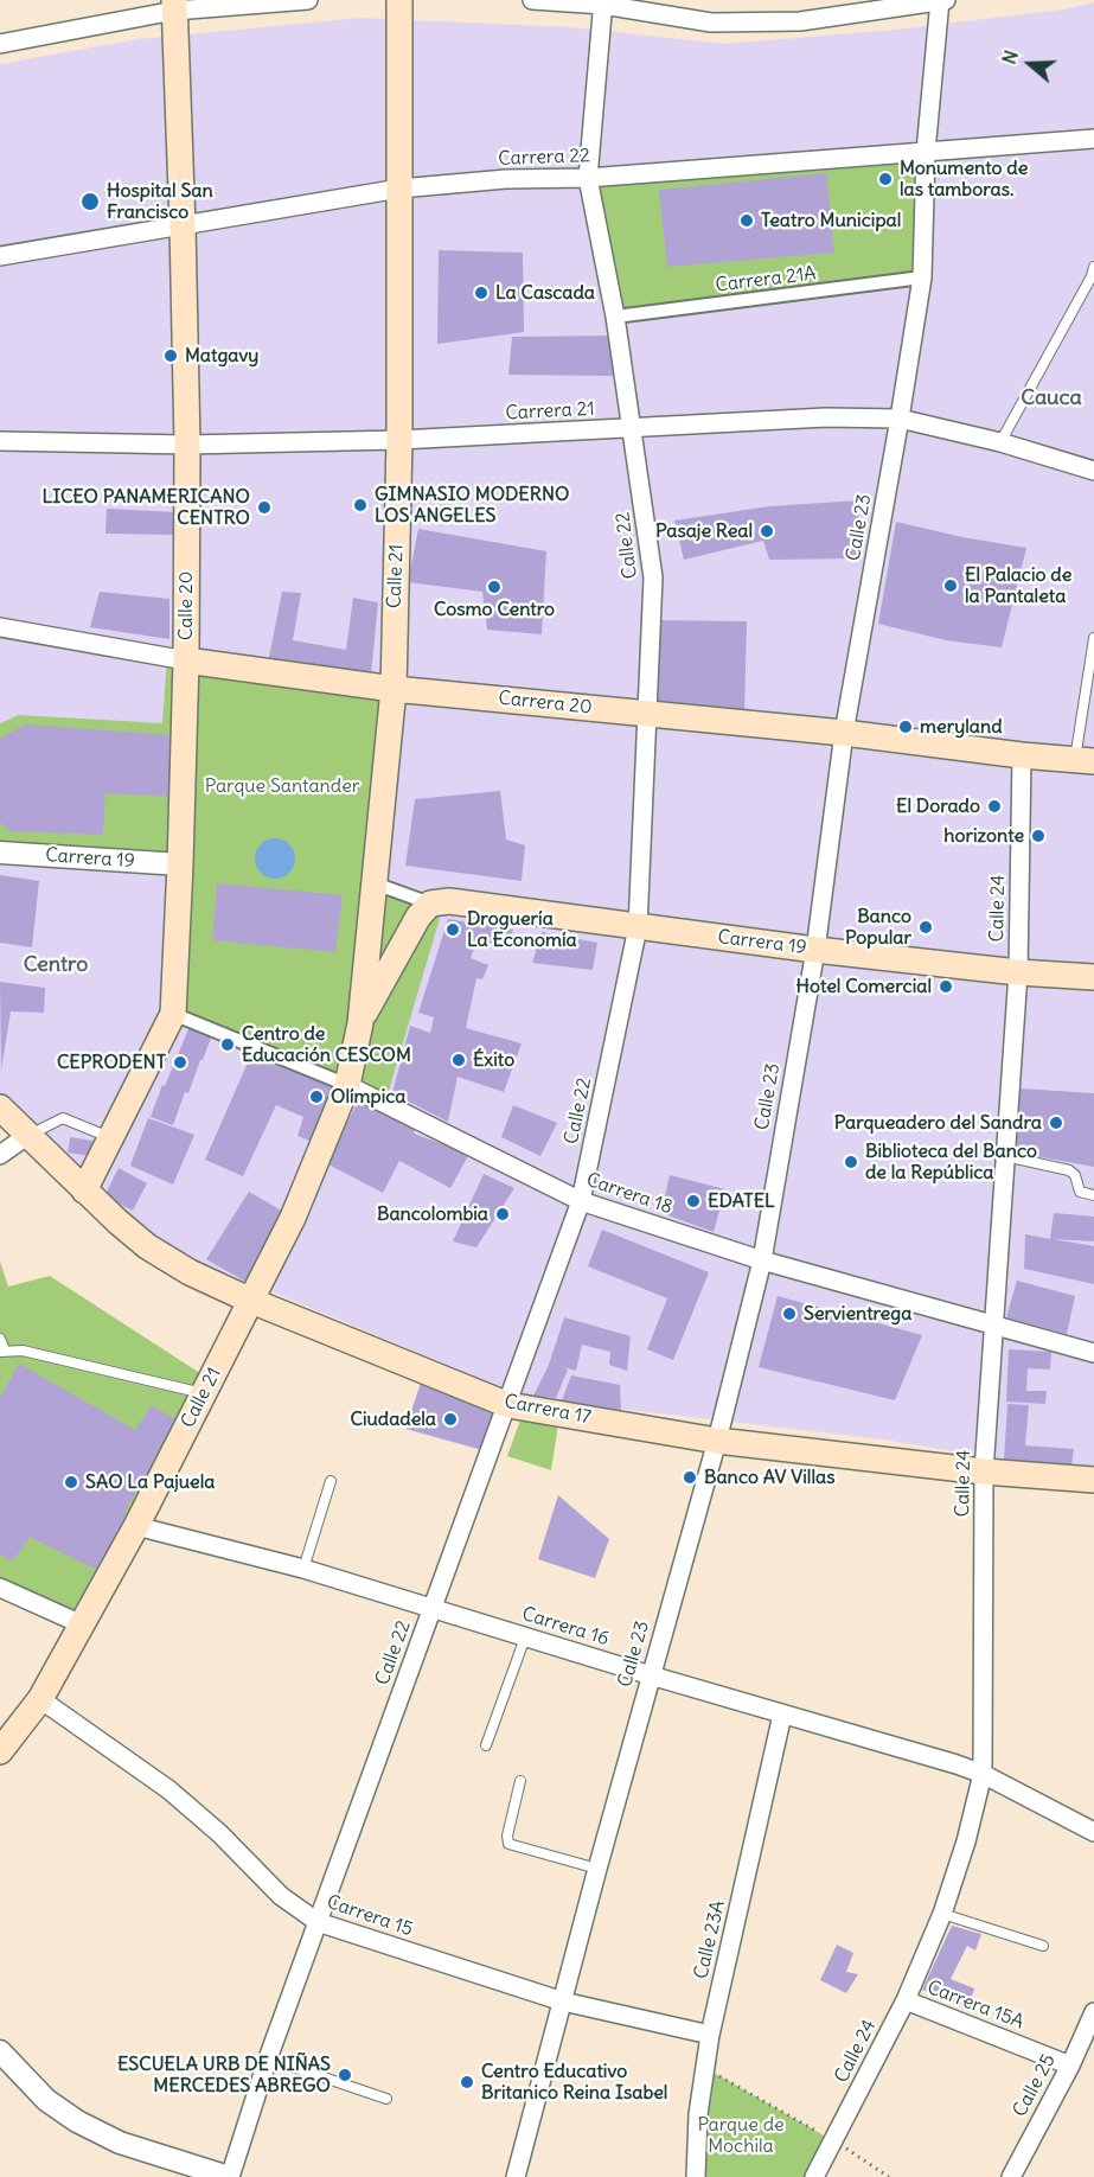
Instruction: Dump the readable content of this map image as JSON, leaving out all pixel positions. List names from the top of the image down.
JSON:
{
  "streets": {
    "main road": [
      "Calle 21",
      "Calle 20",
      "Carrera 20",
      "Carrera 19",
      "Carrera 17"
    ],
    "street": [
      "Carrera 22",
      "Carrera 21A",
      "Carrera 21",
      "Calle 23",
      "Calle 22",
      "Calle 24",
      "Carrera 18",
      "Carrera 16",
      "Carrera 15",
      "Calle 23A",
      "Carrera 15A",
      "Calle 25"
    ]
  },
  "crossings": [
    ["Carrera 22", "Calle 23"],
    ["Carrera 22", "Calle 22"],
    ["Carrera 22", "Calle 21"],
    ["Carrera 22", "Calle 20"],
    ["Carrera 21A", "Calle 23"],
    ["Carrera 21A", "Calle 22"],
    ["Carrera 21", "Calle 23"],
    ["Carrera 21", "Calle 22"],
    ["Carrera 21", "Calle 21"],
    ["Carrera 21", "Calle 20"],
    ["Calle 23", "Carrera 20"],
    ["Calle 23", "Carrera 19"],
    ["Calle 23", "Carrera 18"],
    ["Calle 23", "Carrera 17"],
    ["Calle 23", "Carrera 16"],
    ["Calle 23", "Carrera 15"],
    ["Calle 22", "Carrera 20"],
    ["Calle 22", "Carrera 19"],
    ["Calle 22", "Carrera 18"],
    ["Calle 22", "Carrera 17"],
    ["Calle 22", "Carrera 16"],
    ["Calle 22", "Carrera 15"],
    ["Calle 21", "Carrera 20"],
    ["Calle 21", "Carrera 19"],
    ["Calle 21", "Carrera 18"],
    ["Calle 21", "Carrera 17"],
    ["Calle 21", "Carrera 16"],
    ["Calle 21", "Carrera 15"],
    ["Calle 20", "Carrera 20"],
    ["Calle 20", "Carrera 19"],
    ["Calle 20", "Carrera 18"],
    ["Calle 20", "Carrera 17"],
    ["Carrera 20", "Calle 24"],
    ["Carrera 19", "Calle 24"],
    ["Calle 24", "Carrera 18"],
    ["Calle 24", "Carrera 17"],
    ["Calle 24", "Carrera 16"],
    ["Calle 24", "Carrera 15A"],
    ["Carrera 16", "Calle 23A"],
    ["Carrera 15", "Calle 23A"],
    ["Carrera 15A", "Calle 25"]
  ],
  "districts": ["Cauca", "Centro"],
  "parks": ["Parque Santander", "Parque de Mochila"],
  "places": [
    "Monumento de las tamboras.",
    "Hospital San Francisco",
    "Teatro Municipal",
    "La Cascada",
    "Matgavy",
    "GIMNASIO MODERNO LOS ANGELES",
    "LICEO PANAMERICANO CENTRO",
    "Pasaje Real",
    "El Palacio de la Pantaleta",
    "Cosmo Centro",
    "meryland",
    "El Dorado",
    "horizonte",
    "Banco Popular",
    "Droguería La Economía",
    "Hotel Comercial",
    "Centro de Educación CESCOM",
    "Éxito",
    "CEPRODENT",
    "Olímpica",
    "Parqueadero del Sandra",
    "Biblioteca del Banco de la República",
    "EDATEL",
    "Bancolombia",
    "Servientrega",
    "Ciudadela",
    "Banco AV Villas",
    "SAO La Pajuela",
    "ESCUELA URB DE NIÑAS MERCEDES ABREGO",
    "Centro Educativo Britanico Reina Isabel"
  ],
  "north": "left"
}
